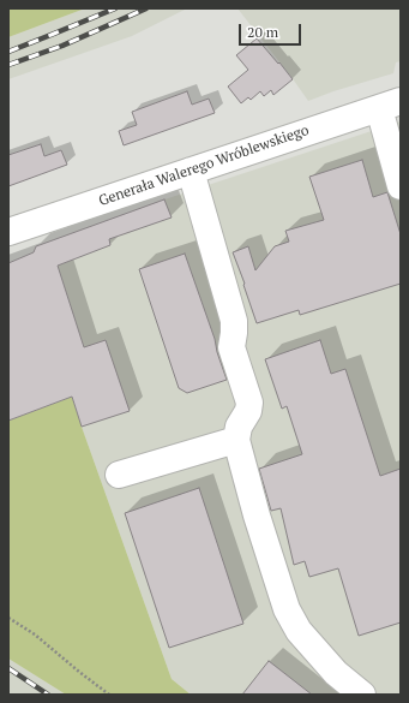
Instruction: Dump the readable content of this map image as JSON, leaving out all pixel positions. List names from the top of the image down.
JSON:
{
  "streets": {
    "street": ["Generała Walerego Wróblewskiego"]
  },
  "scale_bar": "20 m"
}
